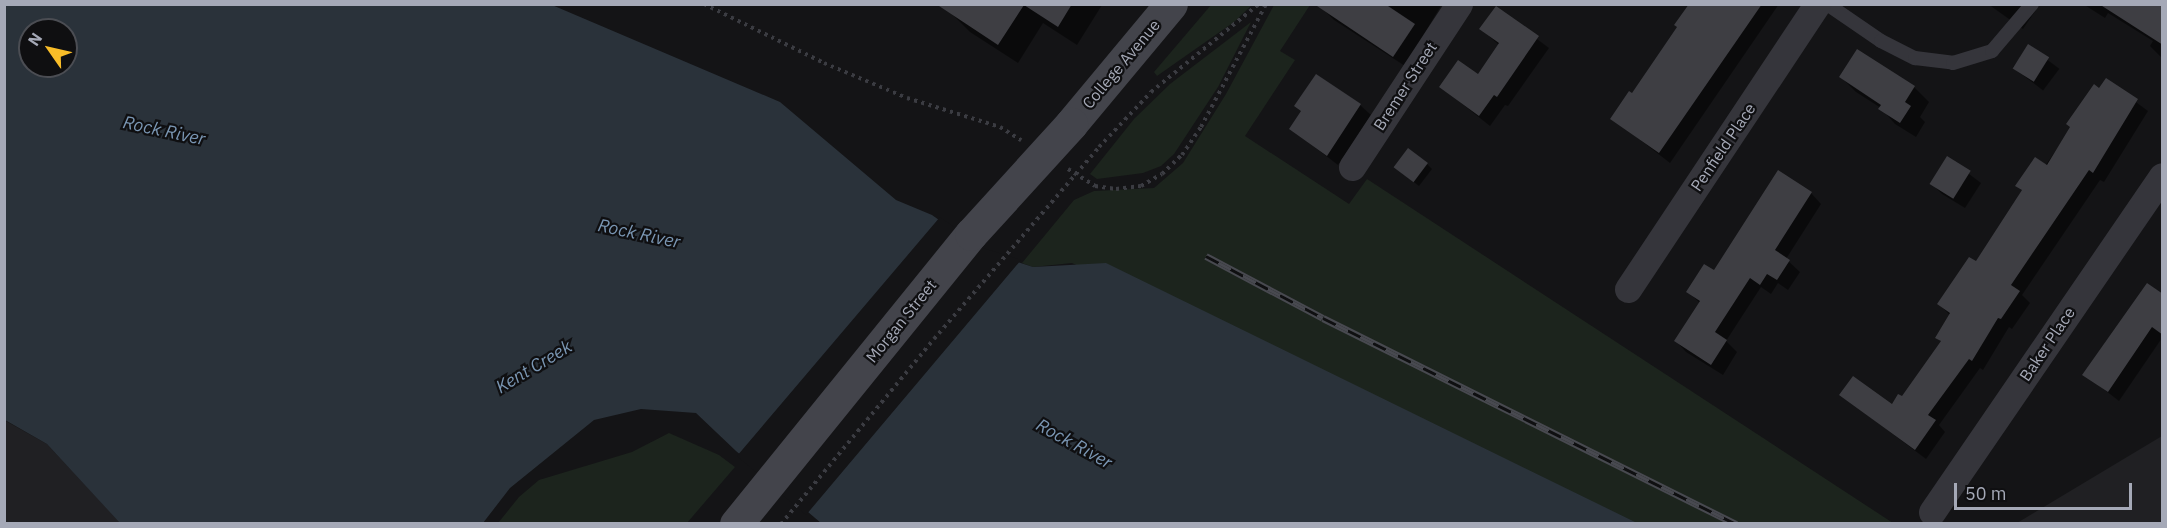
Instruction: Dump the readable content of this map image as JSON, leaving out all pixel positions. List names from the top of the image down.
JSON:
{
  "streets": {
    "main road": ["College Avenue", "Morgan Street"],
    "street": ["Bremer Street", "Penfield Place", "Baker Place"]
  },
  "crossings": [
    ["College Avenue", "Morgan Street"]
  ],
  "water": ["Rock River", "Kent Creek"],
  "scale_bar": "50 m",
  "north": "top left"
}
